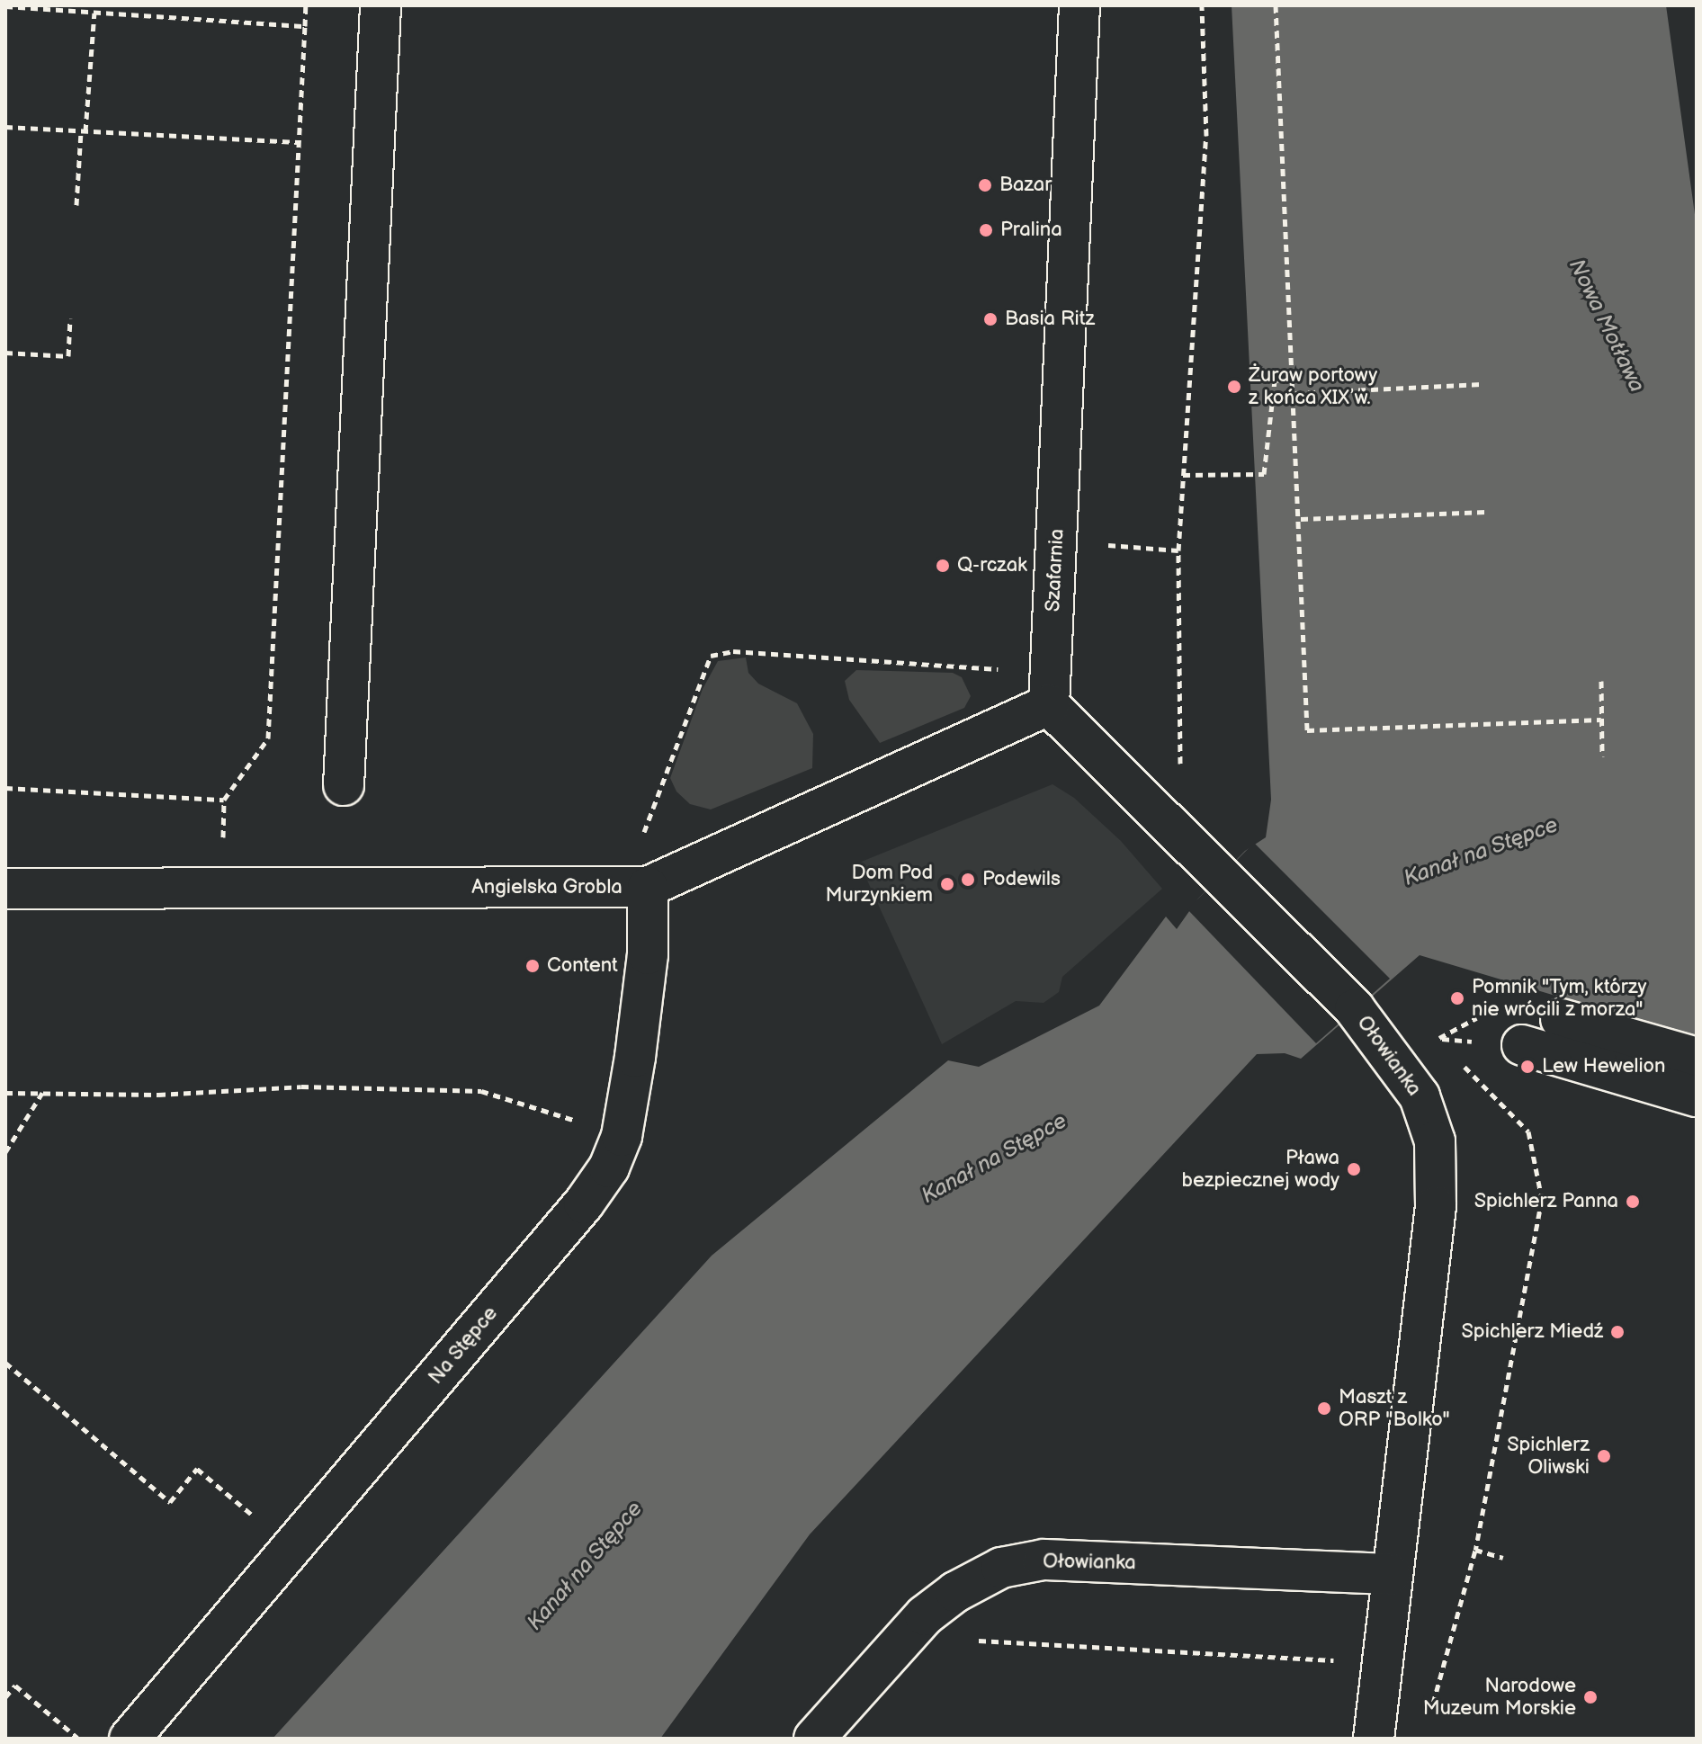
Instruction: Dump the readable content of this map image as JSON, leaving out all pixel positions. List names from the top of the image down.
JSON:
{
  "streets": {
    "street": [
      "Szafarnia",
      "Angielska Grobla",
      "Ołowianka",
      "Na Stępce"
    ]
  },
  "crossings": [
    ["Szafarnia", "Angielska Grobla"],
    ["Szafarnia", "Ołowianka"],
    ["Angielska Grobla", "Ołowianka"],
    ["Angielska Grobla", "Na Stępce"]
  ],
  "water": ["Nowa Motława", "Kanał na Stępce"],
  "places": [
    "Bazar",
    "Pralina",
    "Basia Ritz",
    "Żuraw portowy z końca XIX w.",
    "Q-rczak",
    "Podewils",
    "Dom Pod Murzynkiem",
    "Content",
    "Pomnik \"Tym, którzy nie wrócili z morza\"",
    "Lew Hewelion",
    "Pława bezpiecznej wody",
    "Spichlerz Panna",
    "Spichlerz Miedź",
    "Maszt z ORP \"Bolko\"",
    "Spichlerz Oliwski",
    "Narodowe Muzeum Morskie"
  ]
}
